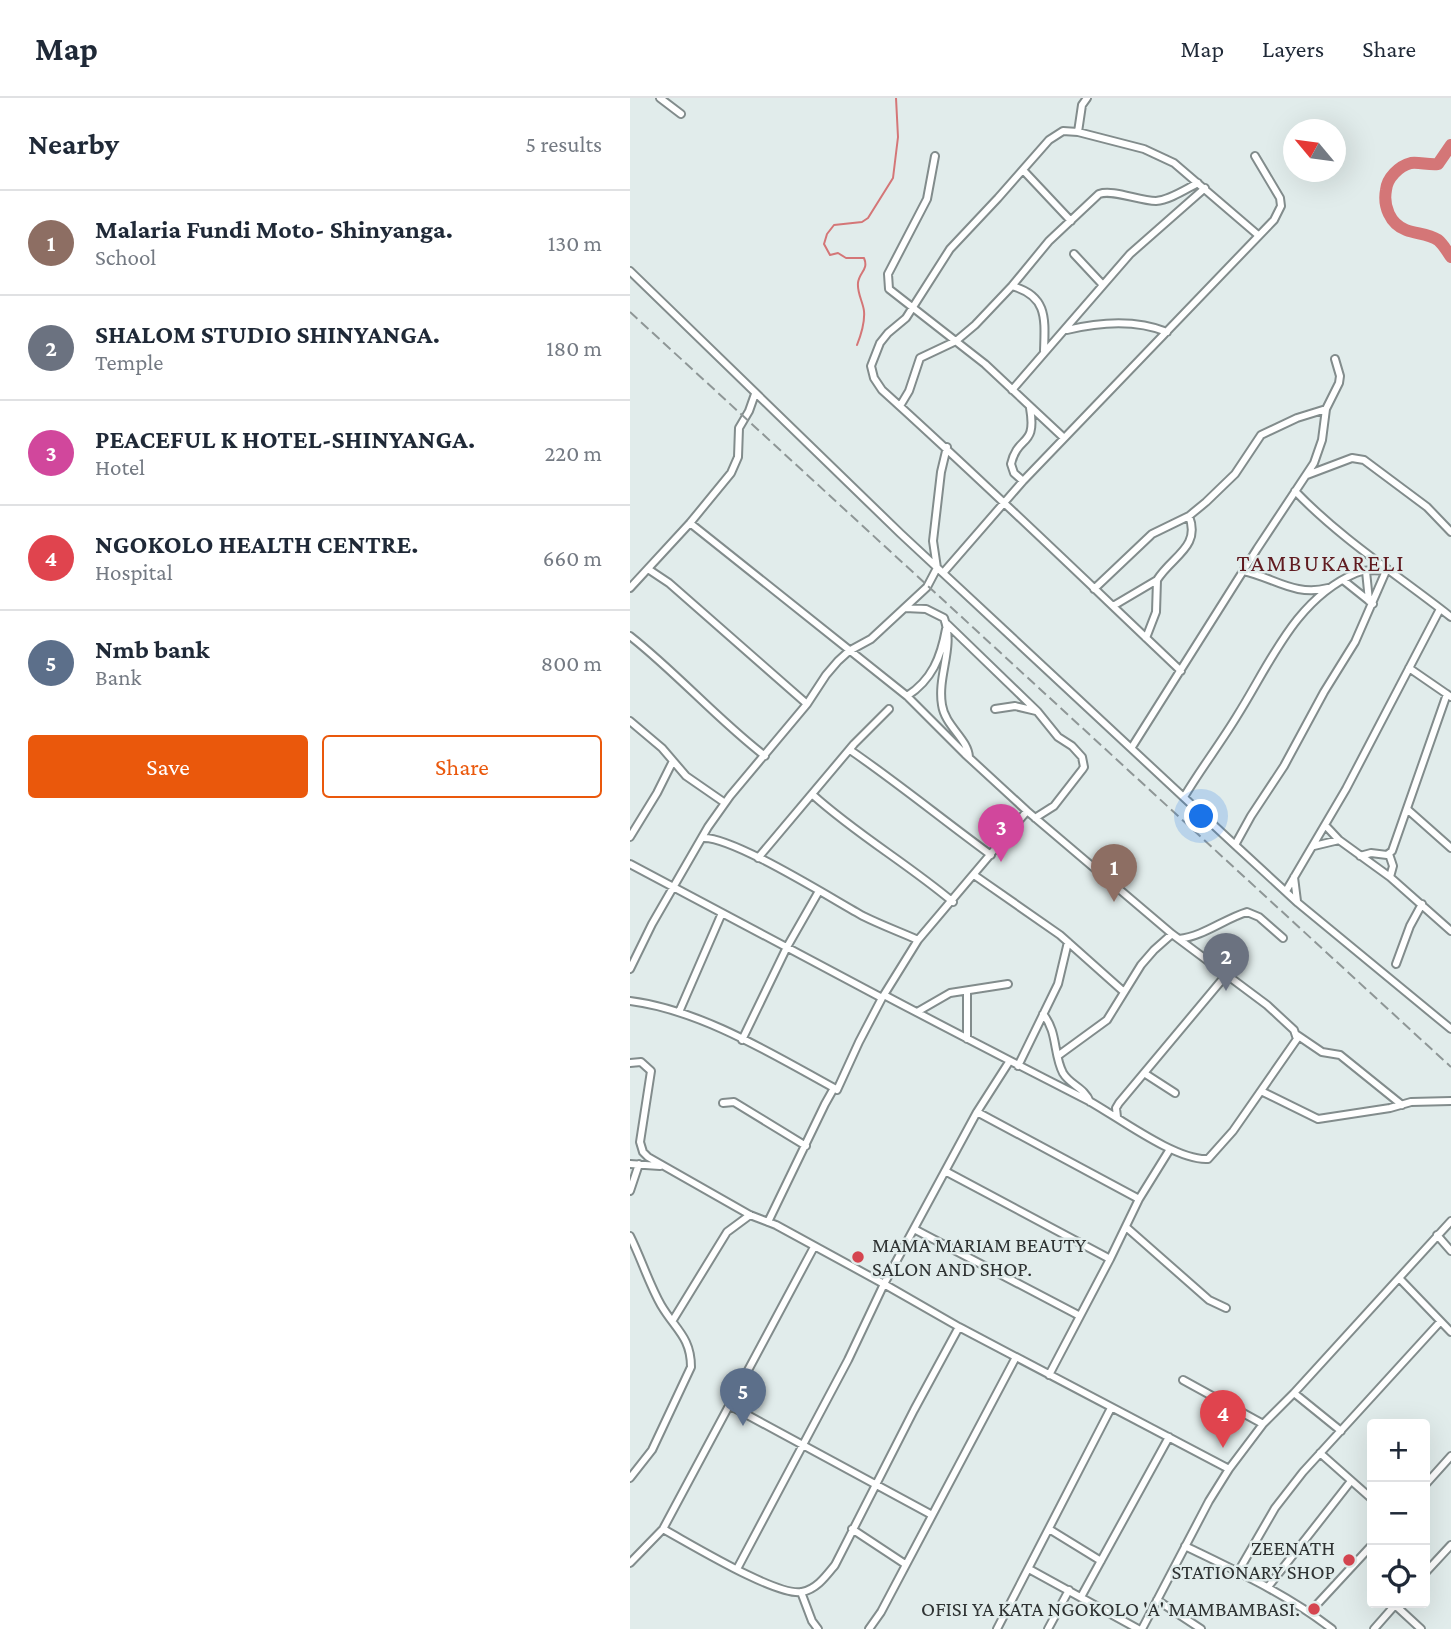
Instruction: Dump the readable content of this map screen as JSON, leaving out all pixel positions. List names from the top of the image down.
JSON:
{
  "districts": ["TAMBUKARELI"],
  "places": ["MAMA MARIAM BEAUTY SALON AND SHOP.", "ZEENATH STATIONARY SHOP", "OFISI YA KATA NGOKOLO 'A' MAMBAMBASI."],
  "north": "top left",
  "page": {
    "header": "Map",
    "nav": ["Map", "Layers", "Share"],
    "heading": ["Nearby", "5 results"],
    "list": [
      {
        "mark": "1",
        "name": "Malaria Fundi Moto- Shinyanga.",
        "note": "School",
        "value": "130 m"
      },
      {
        "mark": "2",
        "name": "SHALOM STUDIO SHINYANGA.",
        "note": "Temple",
        "value": "180 m"
      },
      {
        "mark": "3",
        "name": "PEACEFUL K HOTEL-SHINYANGA.",
        "note": "Hotel",
        "value": "220 m"
      },
      {
        "mark": "4",
        "name": "NGOKOLO HEALTH CENTRE.",
        "note": "Hospital",
        "value": "660 m"
      },
      {
        "mark": "5",
        "name": "Nmb bank",
        "note": "Bank",
        "value": "800 m"
      }
    ],
    "buttons": ["Save", "Share"],
    "pins": [
      "3",
      "1",
      "2",
      "5",
      "4"
    ],
    "map_buttons": ["+", "−"]
  }
}
